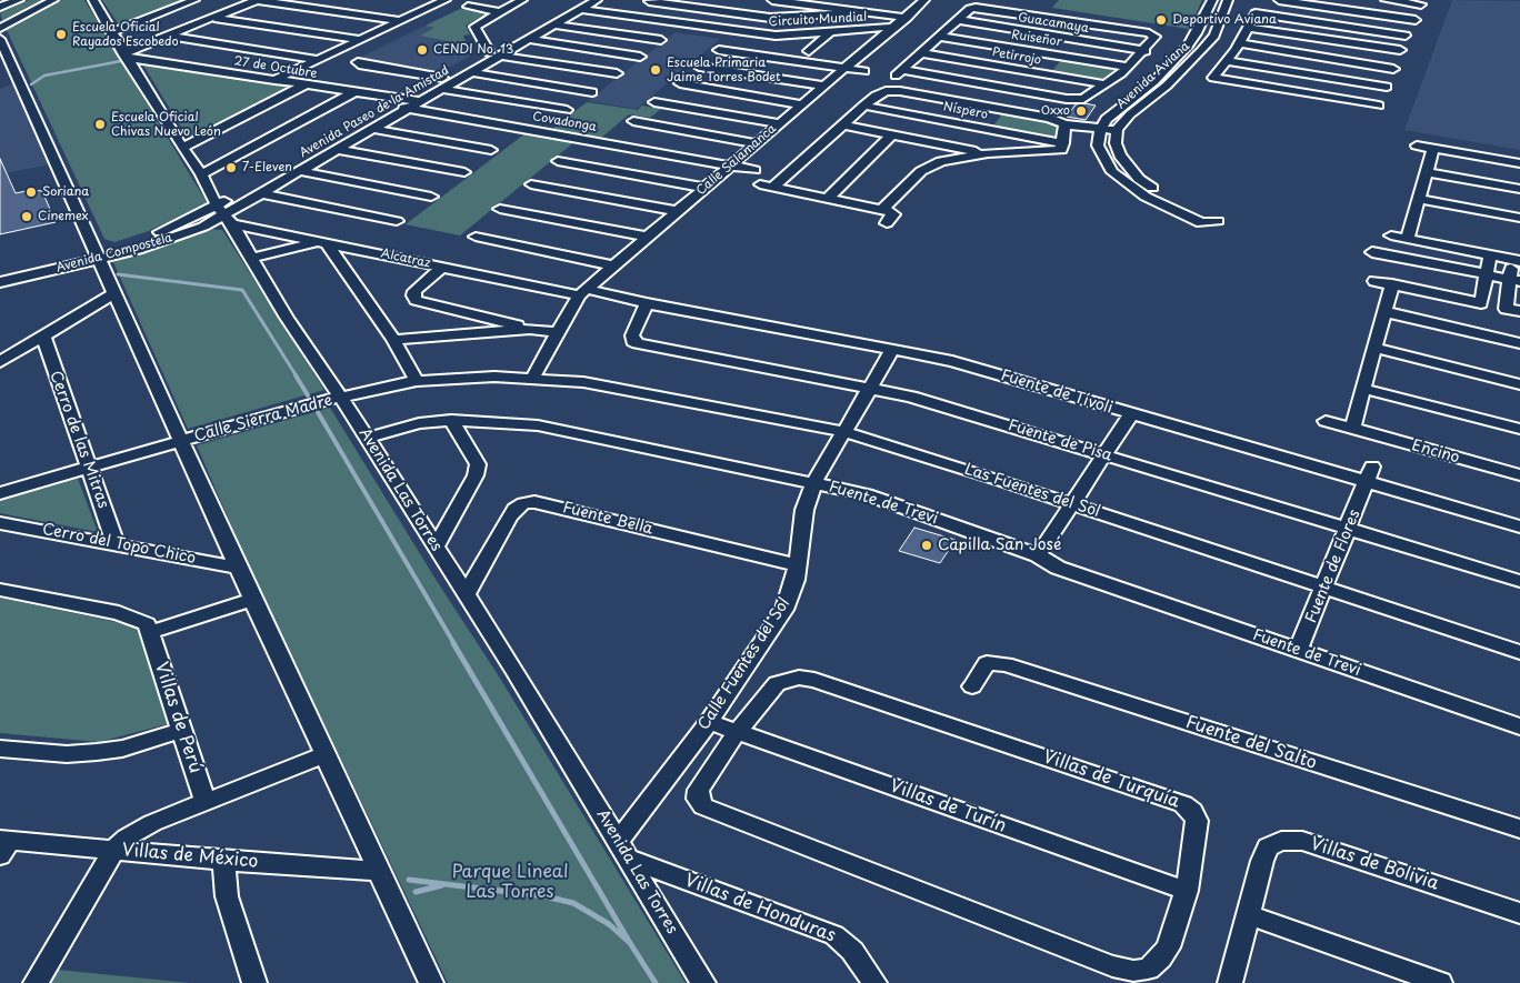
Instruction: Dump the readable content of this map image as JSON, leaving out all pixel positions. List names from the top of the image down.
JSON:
{
  "streets": {
    "street": [
      "Circuito Mundial",
      "Guacamaya",
      "Ruiseñor",
      "Petirrojo",
      "27 de Octubre",
      "Avenida Aviana",
      "Níspero",
      "Avenida Paseo de la Amistad",
      "Covadonga",
      "Calle Salamanca",
      "Avenida Compostela",
      "Alcatraz",
      "Fuente de Tívoli",
      "Calle Sierra Madre",
      "Cerro de las Mitras",
      "Fuente de Pisa",
      "Encino",
      "Avenida Las Torres",
      "Las Fuentes del Sol",
      "Fuente de Trevi",
      "Fuente Bella",
      "Cerro del Topo Chico",
      "Fuente de Flores",
      "Calle Fuentes del Sol",
      "Villas de Perú",
      "Fuente del Salto",
      "Villas de Turquía",
      "Villas de Turín",
      "Villas de México",
      "Villas de Bolivia",
      "Villas de Honduras"
    ]
  },
  "crossings": [
    ["Circuito Mundial", "Avenida Paseo de la Amistad"],
    ["Circuito Mundial", "Calle Salamanca"],
    ["Ruiseñor", "Petirrojo"],
    ["Ruiseñor", "Avenida Aviana"],
    ["Petirrojo", "Avenida Aviana"],
    ["27 de Octubre", "Avenida Paseo de la Amistad"],
    ["27 de Octubre", "Covadonga"],
    ["27 de Octubre", "Avenida Las Torres"],
    ["Avenida Paseo de la Amistad", "Covadonga"],
    ["Avenida Paseo de la Amistad", "Avenida Compostela"],
    ["Avenida Paseo de la Amistad", "Alcatraz"],
    ["Avenida Paseo de la Amistad", "Avenida Las Torres"],
    ["Covadonga", "Calle Salamanca"],
    ["Calle Salamanca", "Alcatraz"],
    ["Calle Salamanca", "Fuente de Tívoli"],
    ["Calle Salamanca", "Calle Sierra Madre"],
    ["Calle Salamanca", "Las Fuentes del Sol"],
    ["Avenida Compostela", "Alcatraz"],
    ["Avenida Compostela", "Avenida Las Torres"],
    ["Alcatraz", "Fuente de Tívoli"],
    ["Alcatraz", "Avenida Las Torres"],
    ["Fuente de Tívoli", "Fuente de Pisa"],
    ["Fuente de Tívoli", "Fuente de Flores"],
    ["Fuente de Tívoli", "Calle Fuentes del Sol"],
    ["Calle Sierra Madre", "Cerro de las Mitras"],
    ["Calle Sierra Madre", "Avenida Las Torres"],
    ["Calle Sierra Madre", "Las Fuentes del Sol"],
    ["Cerro de las Mitras", "Cerro del Topo Chico"],
    ["Fuente de Pisa", "Fuente de Flores"],
    ["Fuente de Pisa", "Calle Fuentes del Sol"],
    ["Avenida Las Torres", "Fuente de Trevi"],
    ["Avenida Las Torres", "Fuente Bella"],
    ["Avenida Las Torres", "Calle Fuentes del Sol"],
    ["Avenida Las Torres", "Villas de Honduras"],
    ["Las Fuentes del Sol", "Fuente de Flores"],
    ["Las Fuentes del Sol", "Calle Fuentes del Sol"],
    ["Fuente de Trevi", "Fuente de Flores"],
    ["Fuente de Trevi", "Calle Fuentes del Sol"],
    ["Fuente Bella", "Calle Fuentes del Sol"],
    ["Calle Fuentes del Sol", "Villas de Turín"],
    ["Calle Fuentes del Sol", "Villas de Honduras"],
    ["Villas de Turquía", "Villas de Turín"]
  ],
  "parks": ["Parque Lineal Las Torres"],
  "places": [
    "Deportivo Aviana",
    "Escuela Oficial Rayados Escobedo",
    "CENDI No. 13",
    "Escuela Primaria Jaime Torres Bodet",
    "Oxxo",
    "Escuela Oficial Chivas Nuevo León",
    "7-Eleven",
    "Soriana",
    "Cinemex",
    "Capilla San José"
  ]
}
